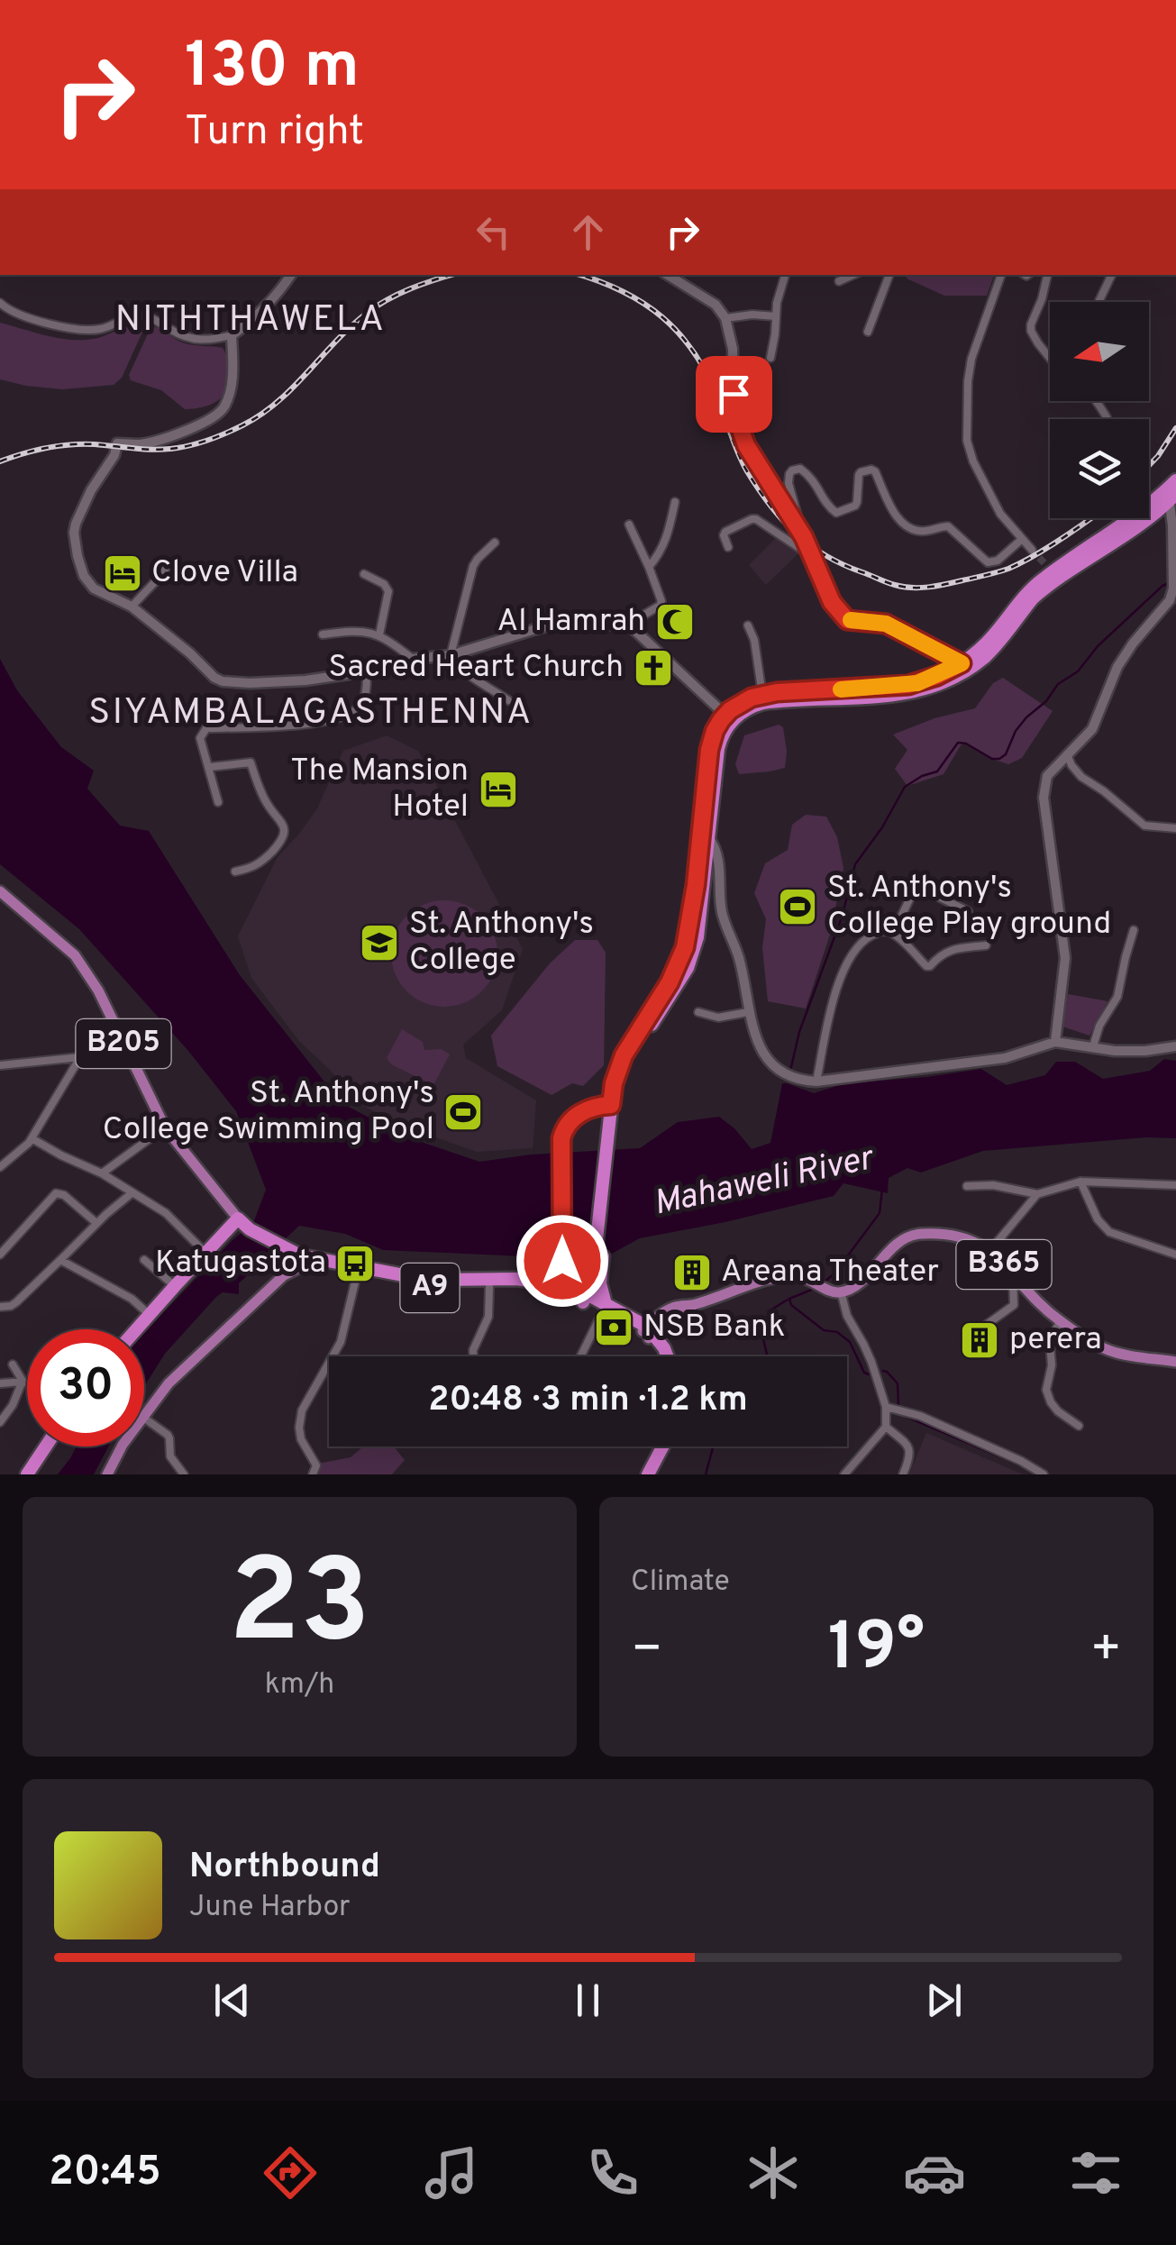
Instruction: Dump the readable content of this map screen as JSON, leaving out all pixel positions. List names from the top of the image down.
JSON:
{
  "streets": {
    "highway": ["A9"],
    "main road": ["B205", "B365"]
  },
  "crossings": [
    ["B205", "A9"]
  ],
  "districts": ["NITHTHAWELA", "SIYAMBALAGASTHENNA"],
  "water": ["Mahaweli River"],
  "places": {
    "hotel": ["Clove Villa", "The Mansion Hotel"],
    "mosque": ["Al Hamrah"],
    "church": ["Sacred Heart Church"],
    "sports": ["St. Anthony's College Play ground", "St. Anthony's College Swimming Pool"],
    "school or university": ["St. Anthony's College"],
    "bus stop": ["Katugastota"],
    "building": ["Areana Theater", "perera"],
    "bank": ["NSB Bank"]
  },
  "north": "left",
  "page": {
    "turn": ["130 m", "Turn right"],
    "limit": "30",
    "trip": "20:48 · 3 min · 1.2 km",
    "tile": [
      ["23", "km/h"],
      "Climate"
    ],
    "heat": ["−", "19°", "+"],
    "song": ["Northbound", "June Harbor"],
    "tabs": "20:45"
  }
}
